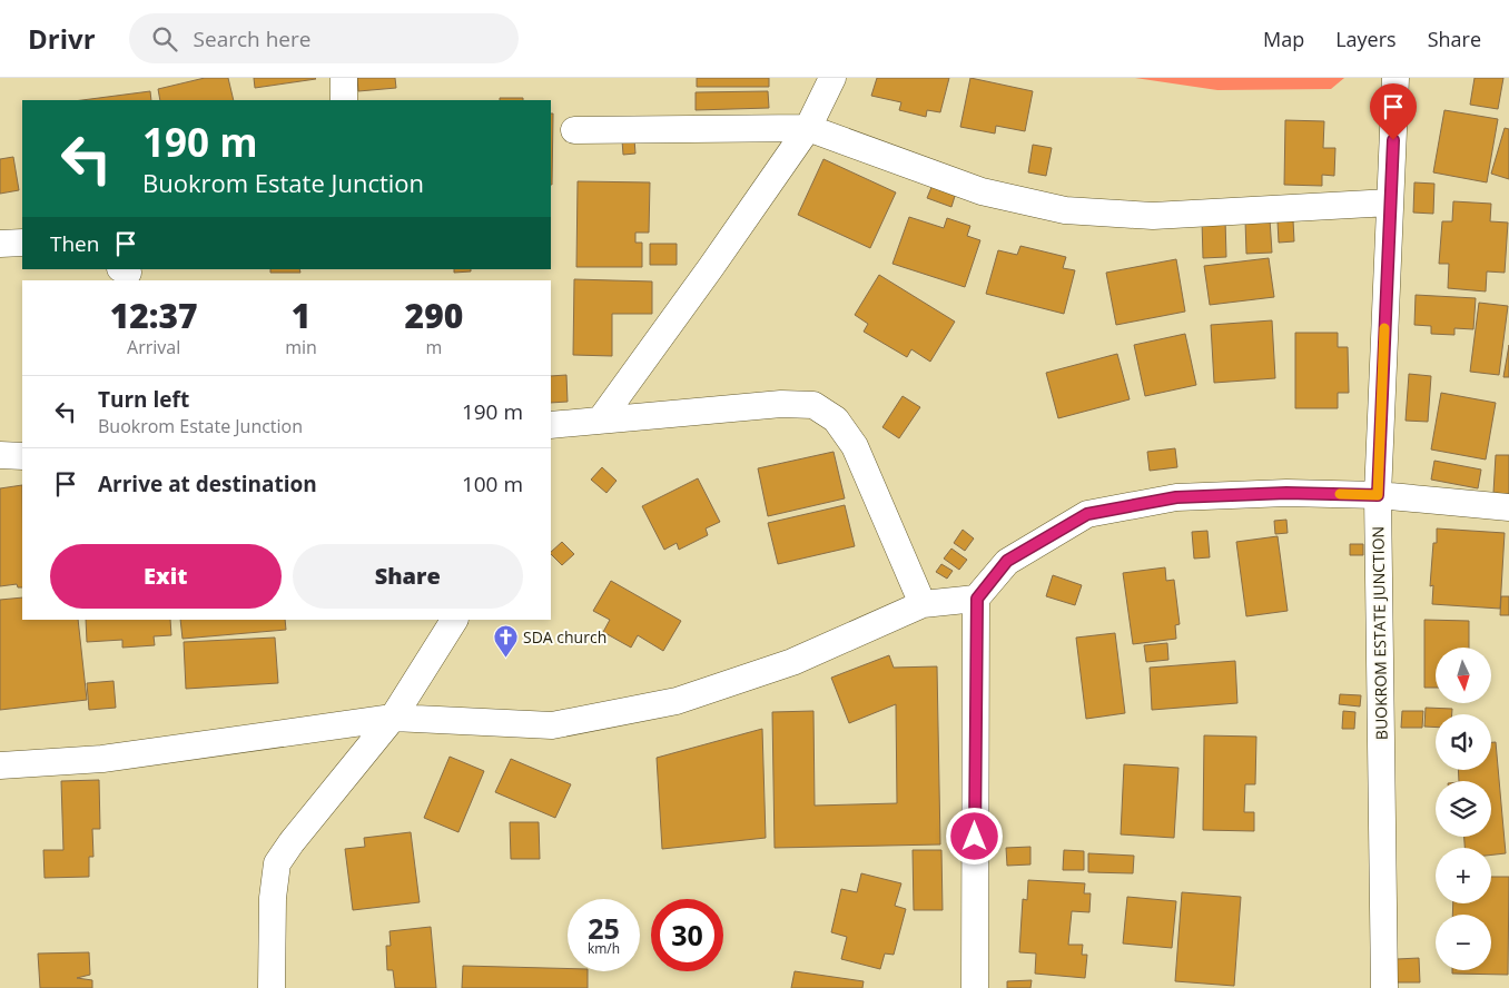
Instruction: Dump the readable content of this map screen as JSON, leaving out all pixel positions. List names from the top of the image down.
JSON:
{
  "streets": {
    "street": ["BUOKROM ESTATE JUNCTION"]
  },
  "places": {
    "church": ["SDA church"]
  },
  "north": "bottom",
  "page": {
    "header": "Drivr",
    "search": "Search here",
    "nav": ["Map", "Layers", "Share"],
    "turn": ["190 m", "Buokrom Estate Junction"],
    "then": "Then",
    "eta": [
      "12:37",
      "Arrival",
      "1",
      "min",
      "290",
      "m"
    ],
    "list": [
      {
        "name": "Turn left",
        "note": "Buokrom Estate Junction",
        "value": "190 m"
      },
      {
        "name": "Arrive at destination",
        "value": "100 m"
      }
    ],
    "buttons": ["Exit", "Share"],
    "map_buttons": ["+", "−"],
    "speed": "25 km/h",
    "limit": "30"
  }
}
